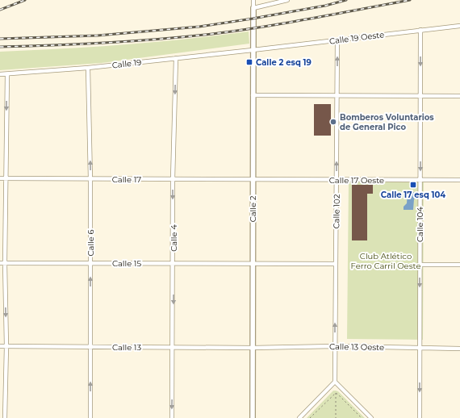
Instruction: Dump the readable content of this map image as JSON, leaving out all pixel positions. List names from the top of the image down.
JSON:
{
  "streets": {
    "street": [
      "Calle 19 Oeste",
      "Calle 19",
      "Calle 17",
      "Calle 17 Oeste",
      "Calle 2",
      "Calle 102",
      "Calle 104",
      "Calle 4",
      "Calle 6",
      "Calle 15",
      "Calle 13",
      "Calle 13 Oeste"
    ]
  },
  "crossings": [
    ["Calle 19 Oeste", "Calle 19"],
    ["Calle 19 Oeste", "Calle 2"],
    ["Calle 19 Oeste", "Calle 102"],
    ["Calle 19 Oeste", "Calle 104"],
    ["Calle 19", "Calle 2"],
    ["Calle 19", "Calle 4"],
    ["Calle 19", "Calle 6"],
    ["Calle 17", "Calle 17 Oeste"],
    ["Calle 17", "Calle 2"],
    ["Calle 17", "Calle 4"],
    ["Calle 17", "Calle 6"],
    ["Calle 17 Oeste", "Calle 2"],
    ["Calle 17 Oeste", "Calle 102"],
    ["Calle 17 Oeste", "Calle 104"],
    ["Calle 2", "Calle 15"],
    ["Calle 2", "Calle 13"],
    ["Calle 2", "Calle 13 Oeste"],
    ["Calle 102", "Calle 15"],
    ["Calle 102", "Calle 13 Oeste"],
    ["Calle 104", "Calle 13 Oeste"],
    ["Calle 4", "Calle 15"],
    ["Calle 4", "Calle 13"],
    ["Calle 6", "Calle 15"],
    ["Calle 6", "Calle 13"],
    ["Calle 13", "Calle 13 Oeste"]
  ],
  "one_way": [
    "Calle 102",
    "Calle 104",
    "Calle 4",
    "Calle 6"
  ],
  "parks": ["Club Atlético Ferro Carril Oeste"],
  "places": {
    "transit": ["Calle 2 esq 19", "Calle 17 esq 104"],
    "other": ["Bomberos Voluntarios de General Pico"]
  }
}
